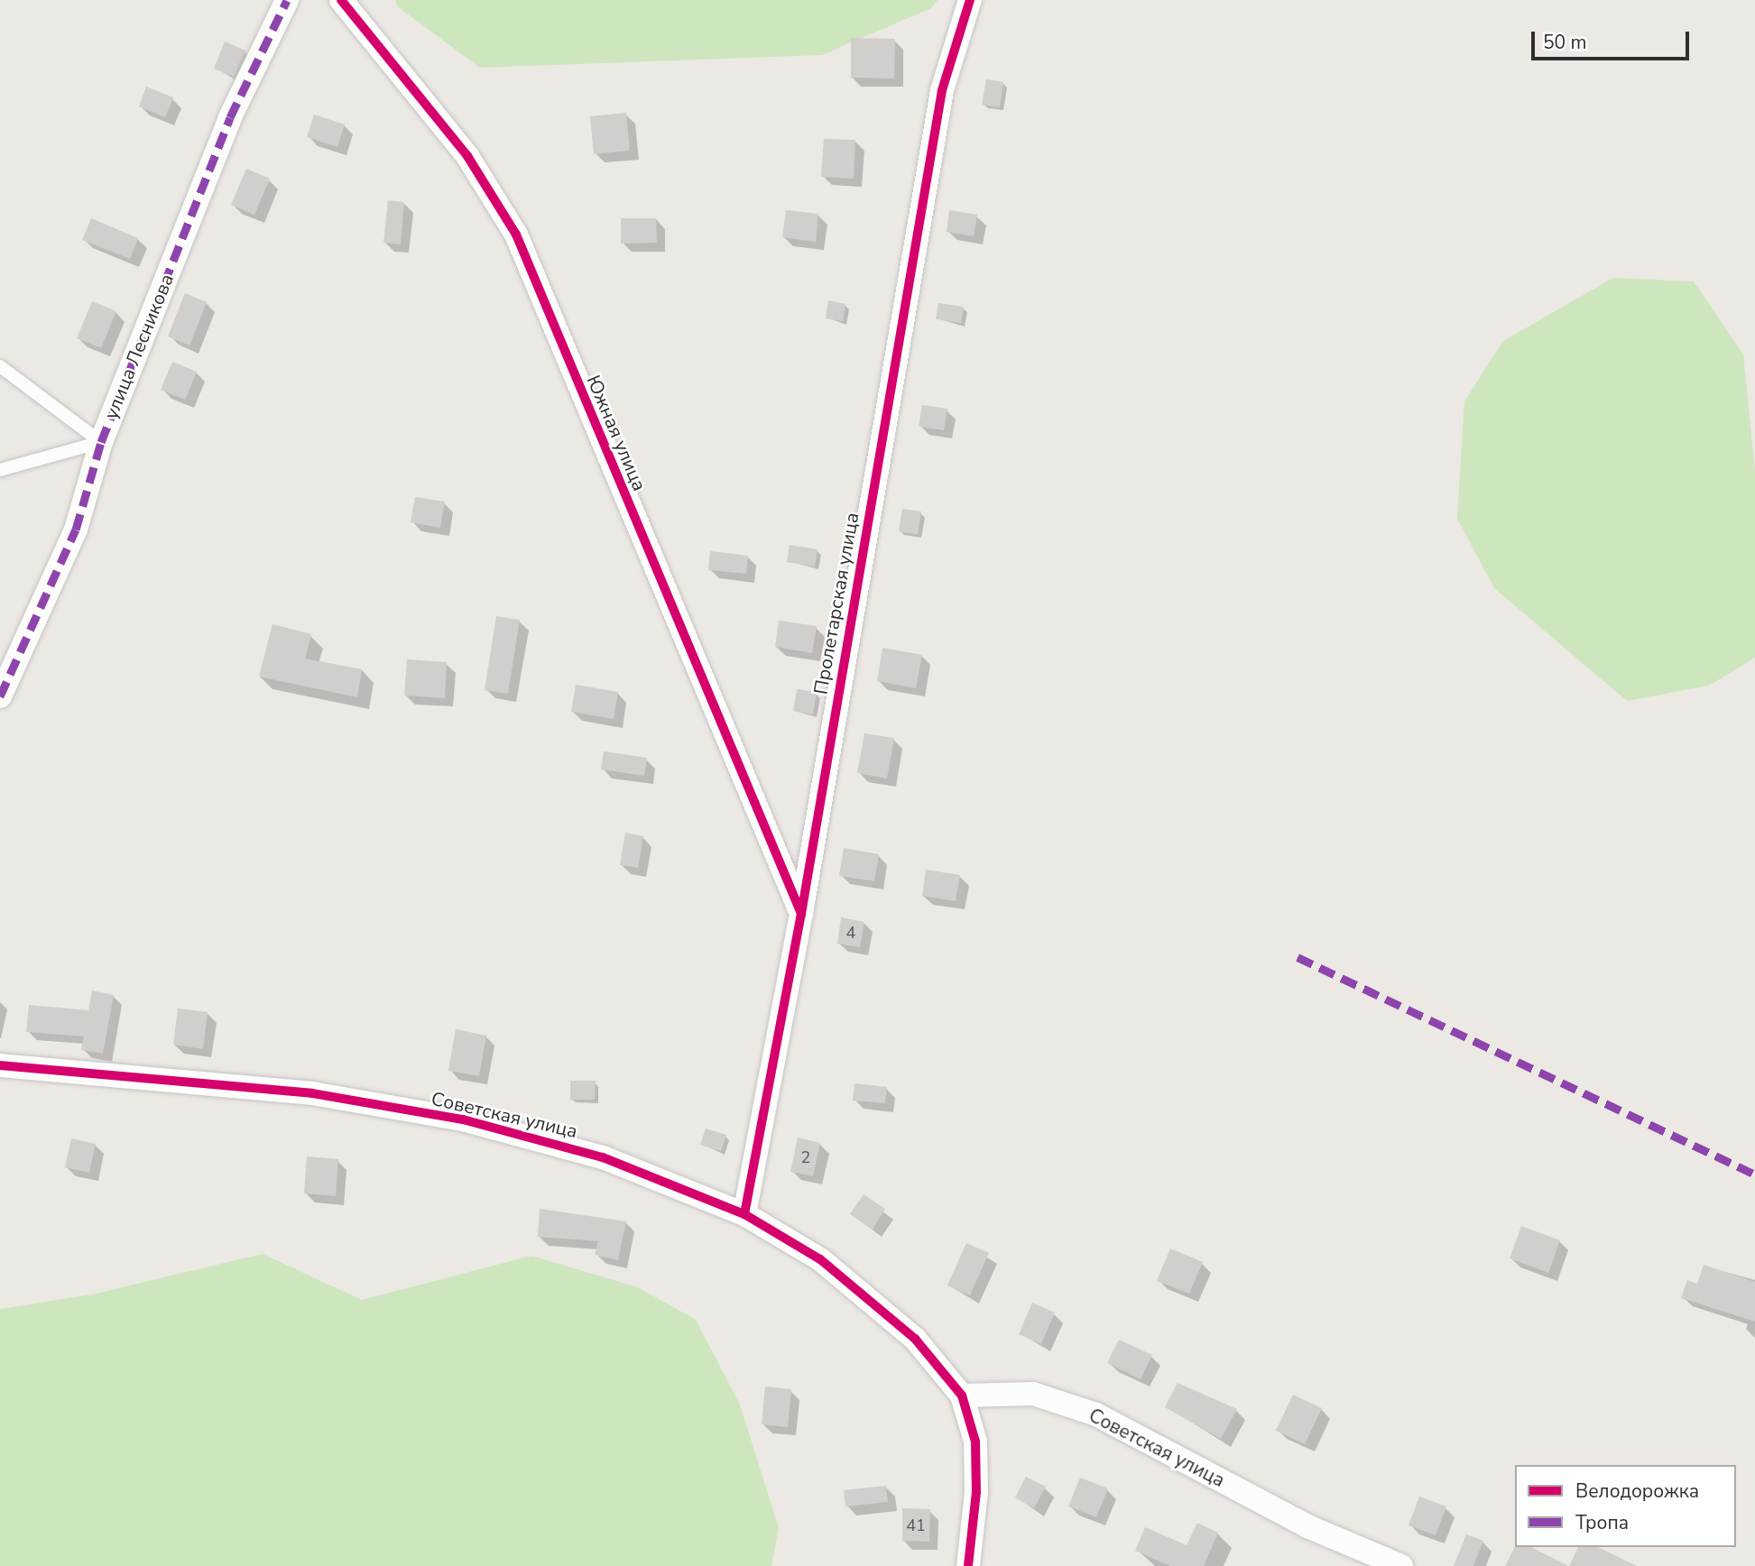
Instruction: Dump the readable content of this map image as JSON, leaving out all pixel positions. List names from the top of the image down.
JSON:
{
  "streets": {
    "street": [
      "улица Лесникова",
      "Южная улица",
      "Пролетарская улица",
      "Советская улица"
    ]
  },
  "crossings": [
    ["Южная улица", "Пролетарская улица"],
    ["Пролетарская улица", "Советская улица"]
  ],
  "house_numbers": ["4", "2", "41"],
  "legend": ["Велодорожка", "Тропа"],
  "scale_bar": "50 m"
}
